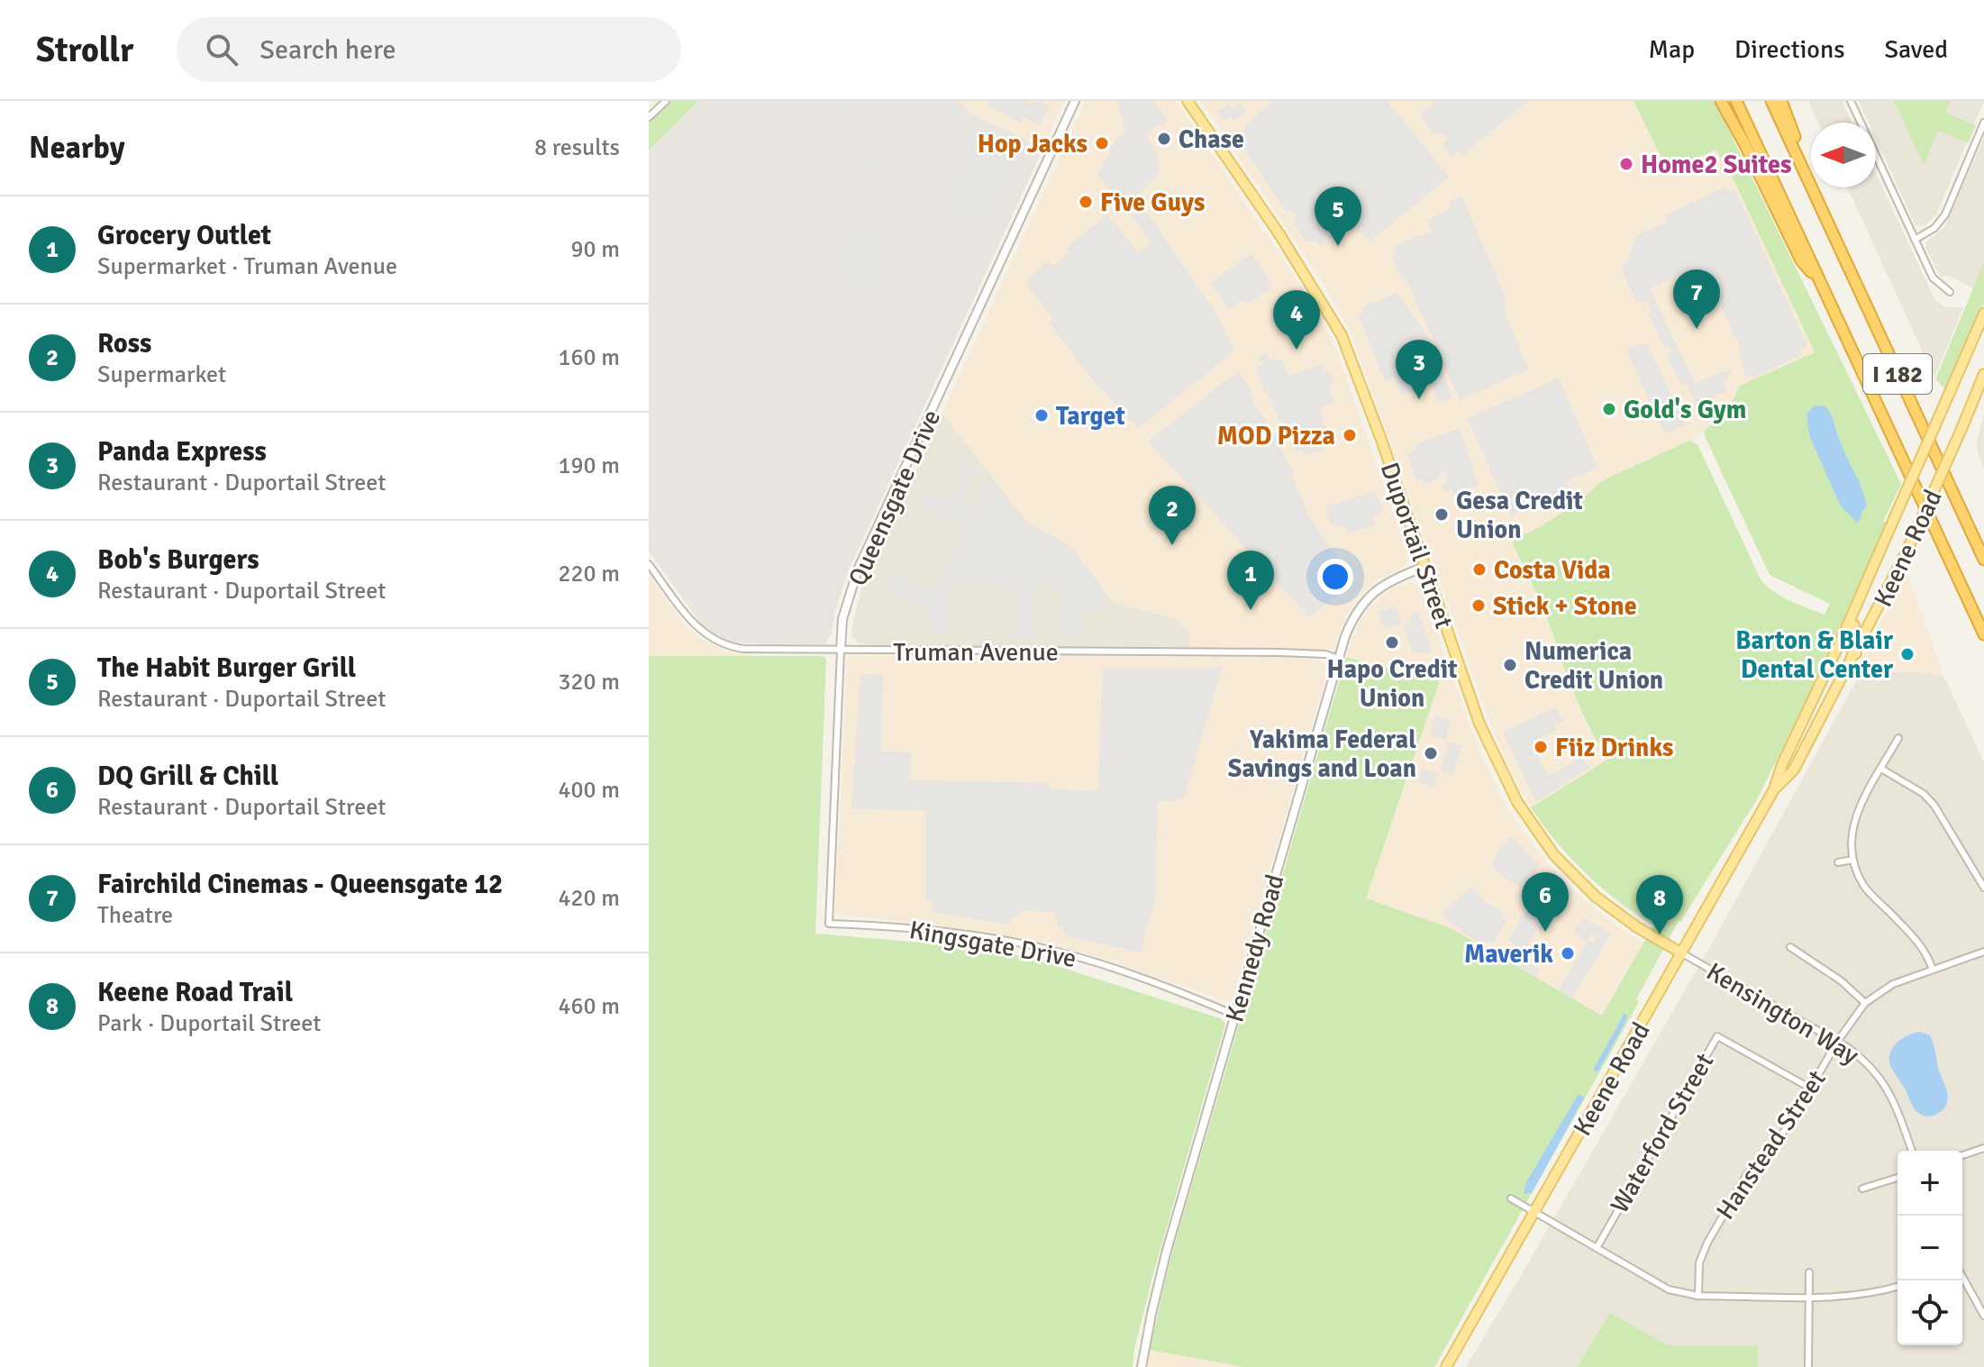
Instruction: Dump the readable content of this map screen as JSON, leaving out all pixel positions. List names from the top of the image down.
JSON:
{
  "streets": {
    "highway": ["I 182"],
    "main road": ["Duportail Street", "Keene Road"],
    "street": [
      "Queensgate Drive",
      "Truman Avenue",
      "Kingsgate Drive",
      "Kennedy Road",
      "Kensington Way",
      "Waterford Street",
      "Hanstead Street"
    ]
  },
  "crossings": [
    ["Queensgate Drive", "Truman Avenue"],
    ["Queensgate Drive", "Kingsgate Drive"],
    ["Duportail Street", "Keene Road"],
    ["Duportail Street", "Kennedy Road"],
    ["Duportail Street", "Kensington Way"],
    ["Keene Road", "Kensington Way"],
    ["Truman Avenue", "Kennedy Road"],
    ["Kingsgate Drive", "Kennedy Road"],
    ["Kensington Way", "Hanstead Street"],
    ["Waterford Street", "Hanstead Street"]
  ],
  "places": [
    "Chase",
    "Hop Jacks",
    "Home2 Suites",
    "Five Guys",
    "Gold's Gym",
    "Target",
    "MOD Pizza",
    "Gesa Credit Union",
    "Costa Vida",
    "Stick + Stone",
    "Hapo Credit Union",
    "Barton & Blair Dental Center",
    "Numerica Credit Union",
    "Fiiz Drinks",
    "Yakima Federal Savings and Loan",
    "Maverik"
  ],
  "north": "left",
  "page": {
    "header": "Strollr",
    "search": "Search here",
    "nav": ["Map", "Directions", "Saved"],
    "heading": ["Nearby", "8 results"],
    "pins": [
      "5",
      "7",
      "4",
      "3",
      "2",
      "1",
      "6",
      "8"
    ],
    "list": [
      {
        "mark": "1",
        "name": "Grocery Outlet",
        "note": "Supermarket · Truman Avenue",
        "value": "90 m"
      },
      {
        "mark": "2",
        "name": "Ross",
        "note": "Supermarket",
        "value": "160 m"
      },
      {
        "mark": "3",
        "name": "Panda Express",
        "note": "Restaurant · Duportail Street",
        "value": "190 m"
      },
      {
        "mark": "4",
        "name": "Bob's Burgers",
        "note": "Restaurant · Duportail Street",
        "value": "220 m"
      },
      {
        "mark": "5",
        "name": "The Habit Burger Grill",
        "note": "Restaurant · Duportail Street",
        "value": "320 m"
      },
      {
        "mark": "6",
        "name": "DQ Grill & Chill",
        "note": "Restaurant · Duportail Street",
        "value": "400 m"
      },
      {
        "mark": "7",
        "name": "Fairchild Cinemas - Queensgate 12",
        "note": "Theatre",
        "value": "420 m"
      },
      {
        "mark": "8",
        "name": "Keene Road Trail",
        "note": "Park · Duportail Street",
        "value": "460 m"
      }
    ],
    "map_buttons": ["+", "−"]
  }
}
